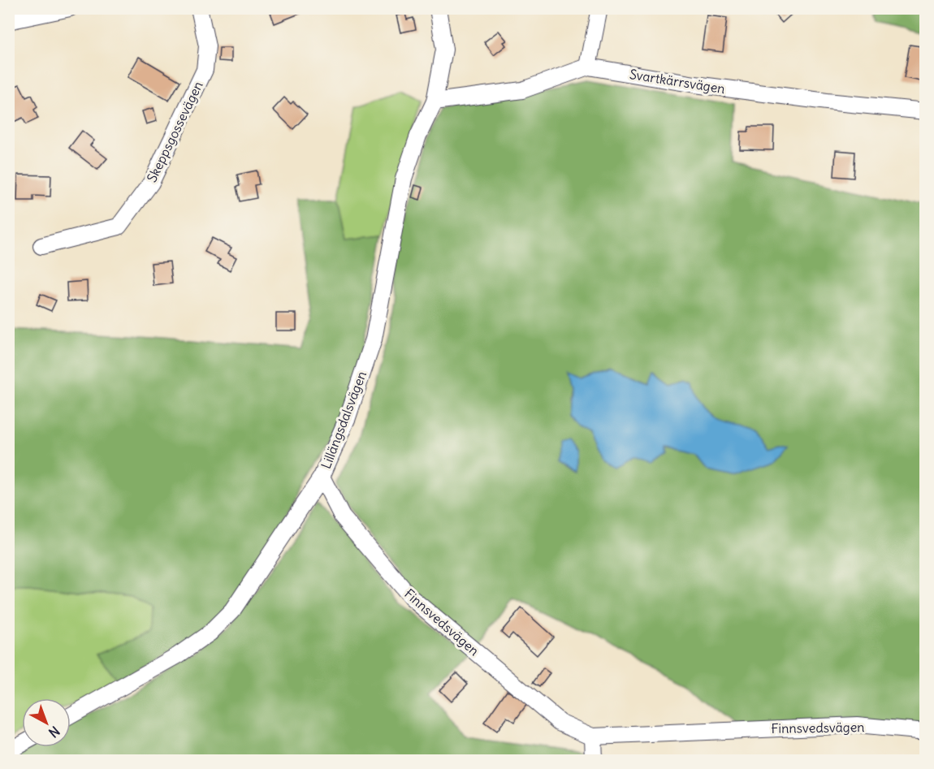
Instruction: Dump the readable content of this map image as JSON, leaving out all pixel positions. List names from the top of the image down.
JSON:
{
  "streets": {
    "street": [
      "Svartkärrsvägen",
      "Skeppsgossevägen",
      "Lillängsdalsvägen",
      "Finnsvedsvägen"
    ]
  },
  "crossings": [
    ["Svartkärrsvägen", "Lillängsdalsvägen"],
    ["Lillängsdalsvägen", "Finnsvedsvägen"]
  ],
  "north": "bottom right"
}
